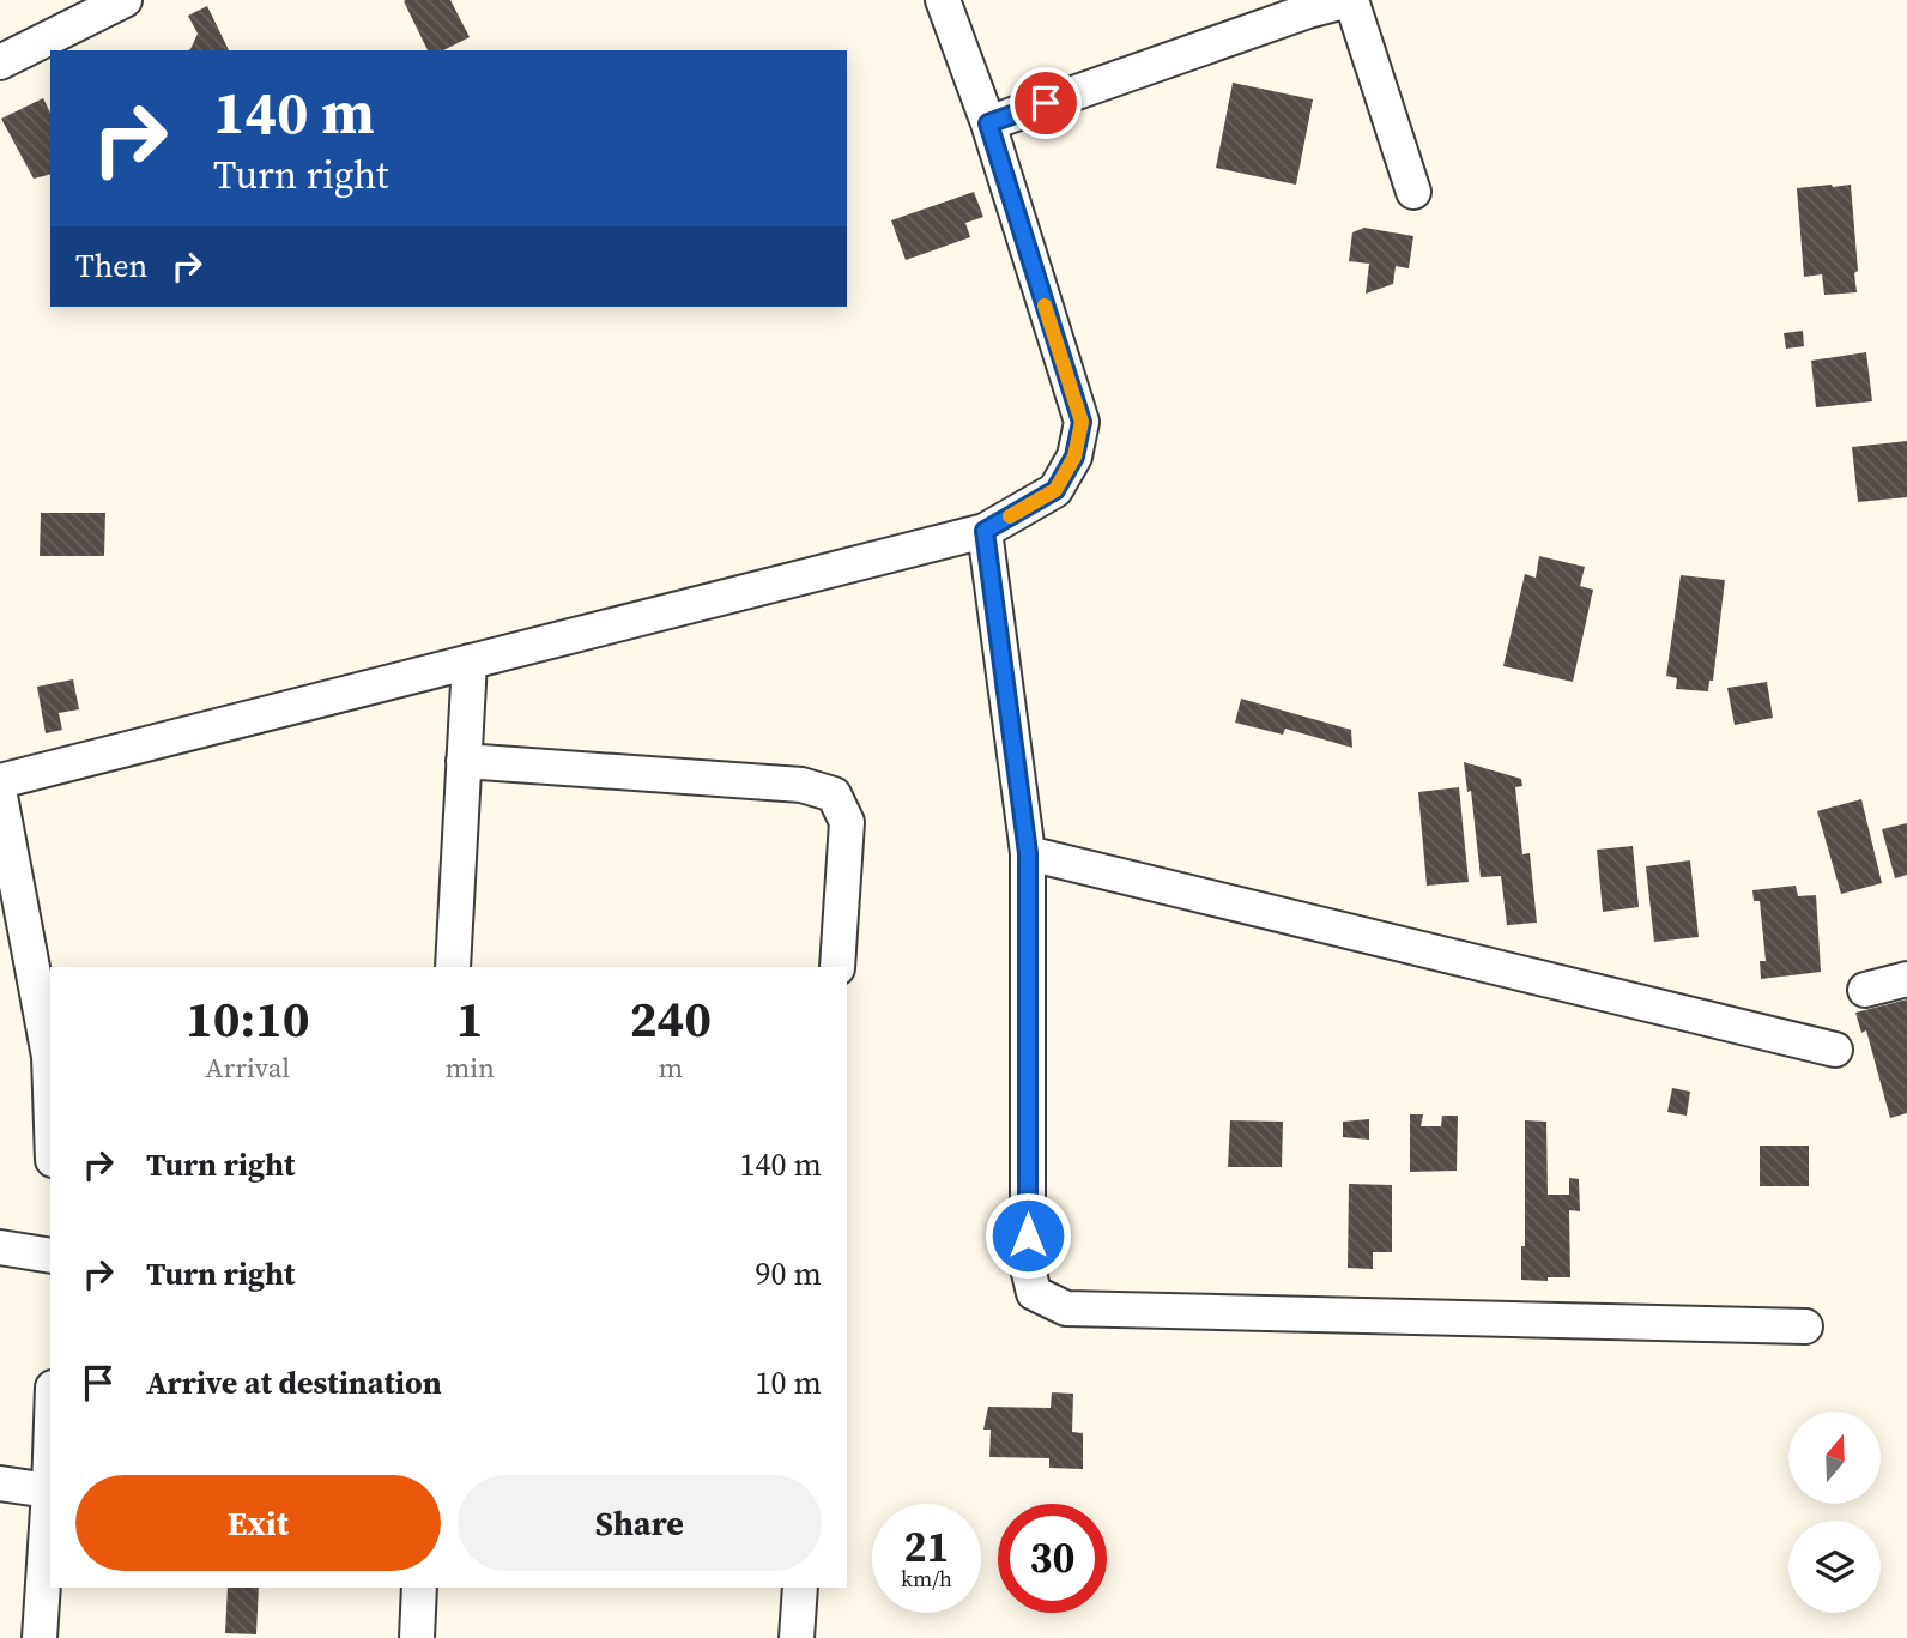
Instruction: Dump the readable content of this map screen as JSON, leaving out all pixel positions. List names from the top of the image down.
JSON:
{
  "north": "top",
  "page": {
    "turn": ["140 m", "Turn right"],
    "then": "Then",
    "eta": [
      "10:10",
      "Arrival",
      "1",
      "min",
      "240",
      "m"
    ],
    "list": [
      {
        "name": "Turn right",
        "value": "140 m"
      },
      {
        "name": "Turn right",
        "value": "90 m"
      },
      {
        "name": "Arrive at destination",
        "value": "10 m"
      }
    ],
    "buttons": ["Exit", "Share"],
    "speed": "21 km/h",
    "limit": "30"
  }
}
